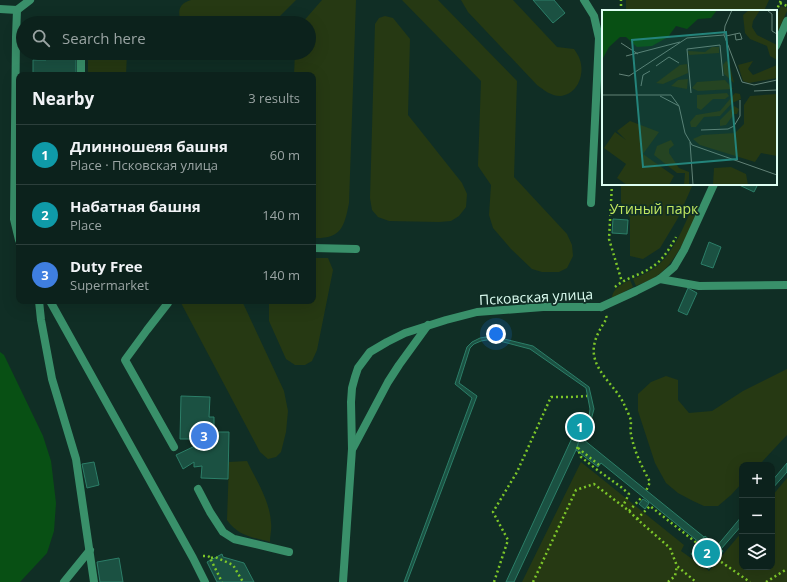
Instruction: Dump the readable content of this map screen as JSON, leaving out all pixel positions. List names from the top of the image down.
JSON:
{
  "streets": {
    "street": ["Псковская улица"]
  },
  "parks": ["Утиный парк"],
  "page": {
    "search": "Search here",
    "heading": ["Nearby", "3 results"],
    "list": [
      {
        "mark": "1",
        "name": "Длинношеяя башня",
        "note": "Place · Псковская улица",
        "value": "60 m"
      },
      {
        "mark": "2",
        "name": "Набатная башня",
        "note": "Place",
        "value": "140 m"
      },
      {
        "mark": "3",
        "name": "Duty Free",
        "note": "Supermarket",
        "value": "140 m"
      }
    ],
    "pins": ["1", "3", "2"],
    "map_buttons": ["+", "−"]
  }
}
